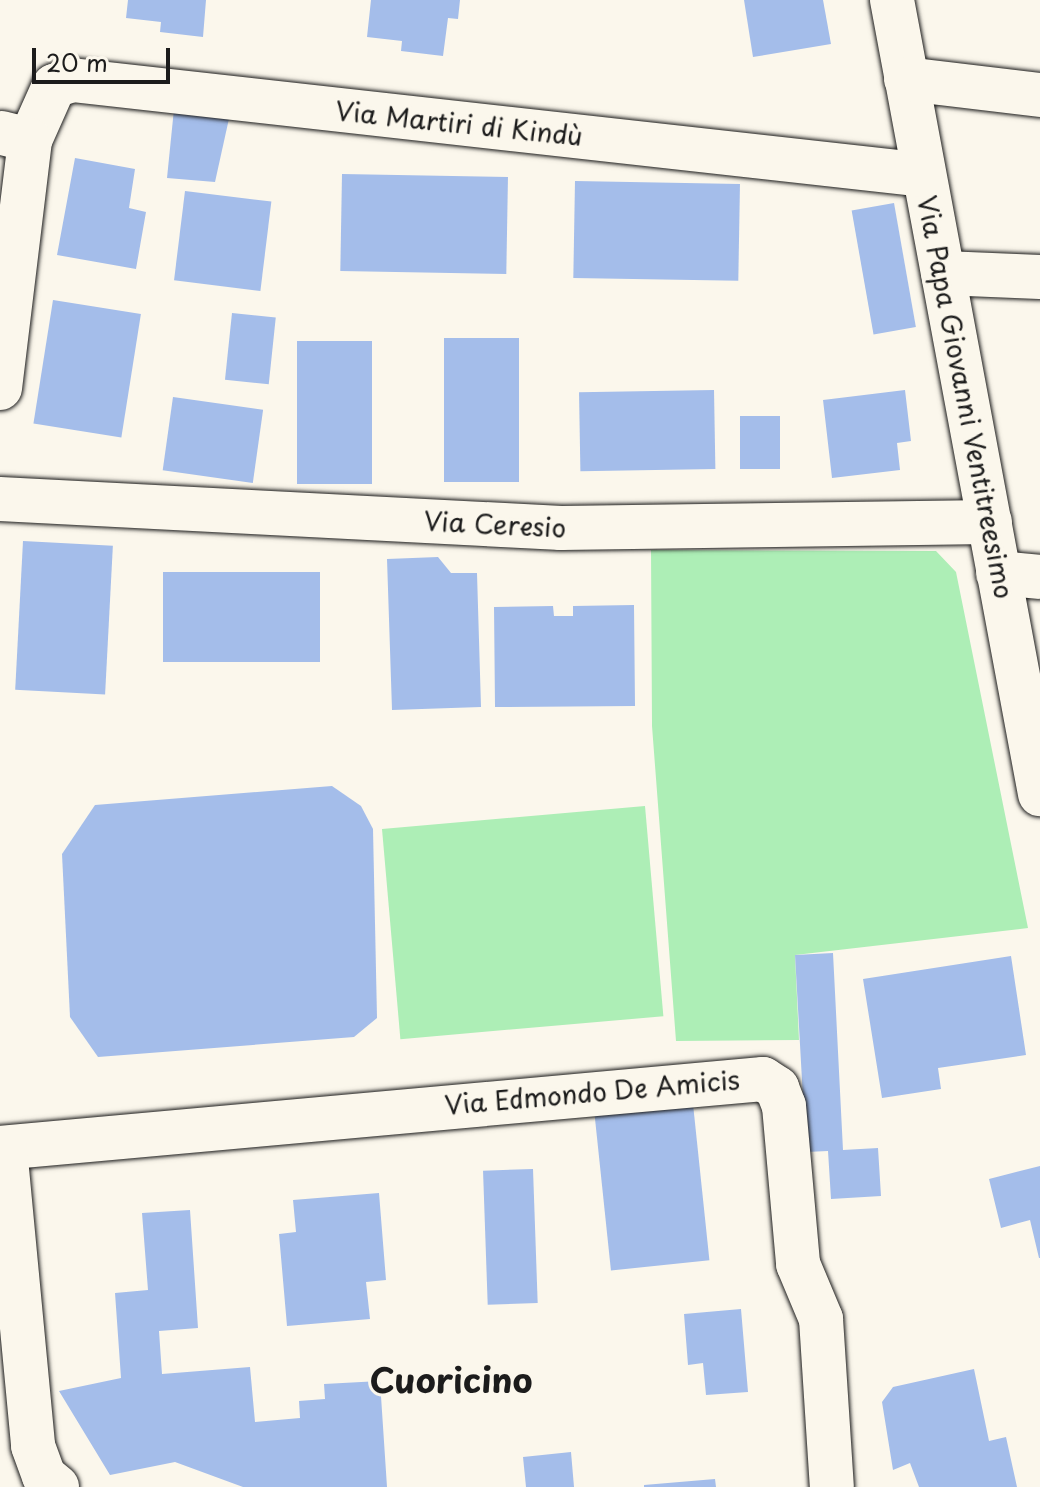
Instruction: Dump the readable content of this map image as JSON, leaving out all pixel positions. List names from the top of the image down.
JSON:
{
  "streets": {
    "street": [
      "Via Martiri di Kindù",
      "Via Papa Giovanni Ventitreesimo",
      "Via Ceresio",
      "Via Edmondo De Amicis"
    ]
  },
  "crossings": [
    ["Via Martiri di Kindù", "Via Papa Giovanni Ventitreesimo"],
    ["Via Papa Giovanni Ventitreesimo", "Via Ceresio"]
  ],
  "districts": ["Cuoricino"],
  "scale_bar": "20 m"
}
